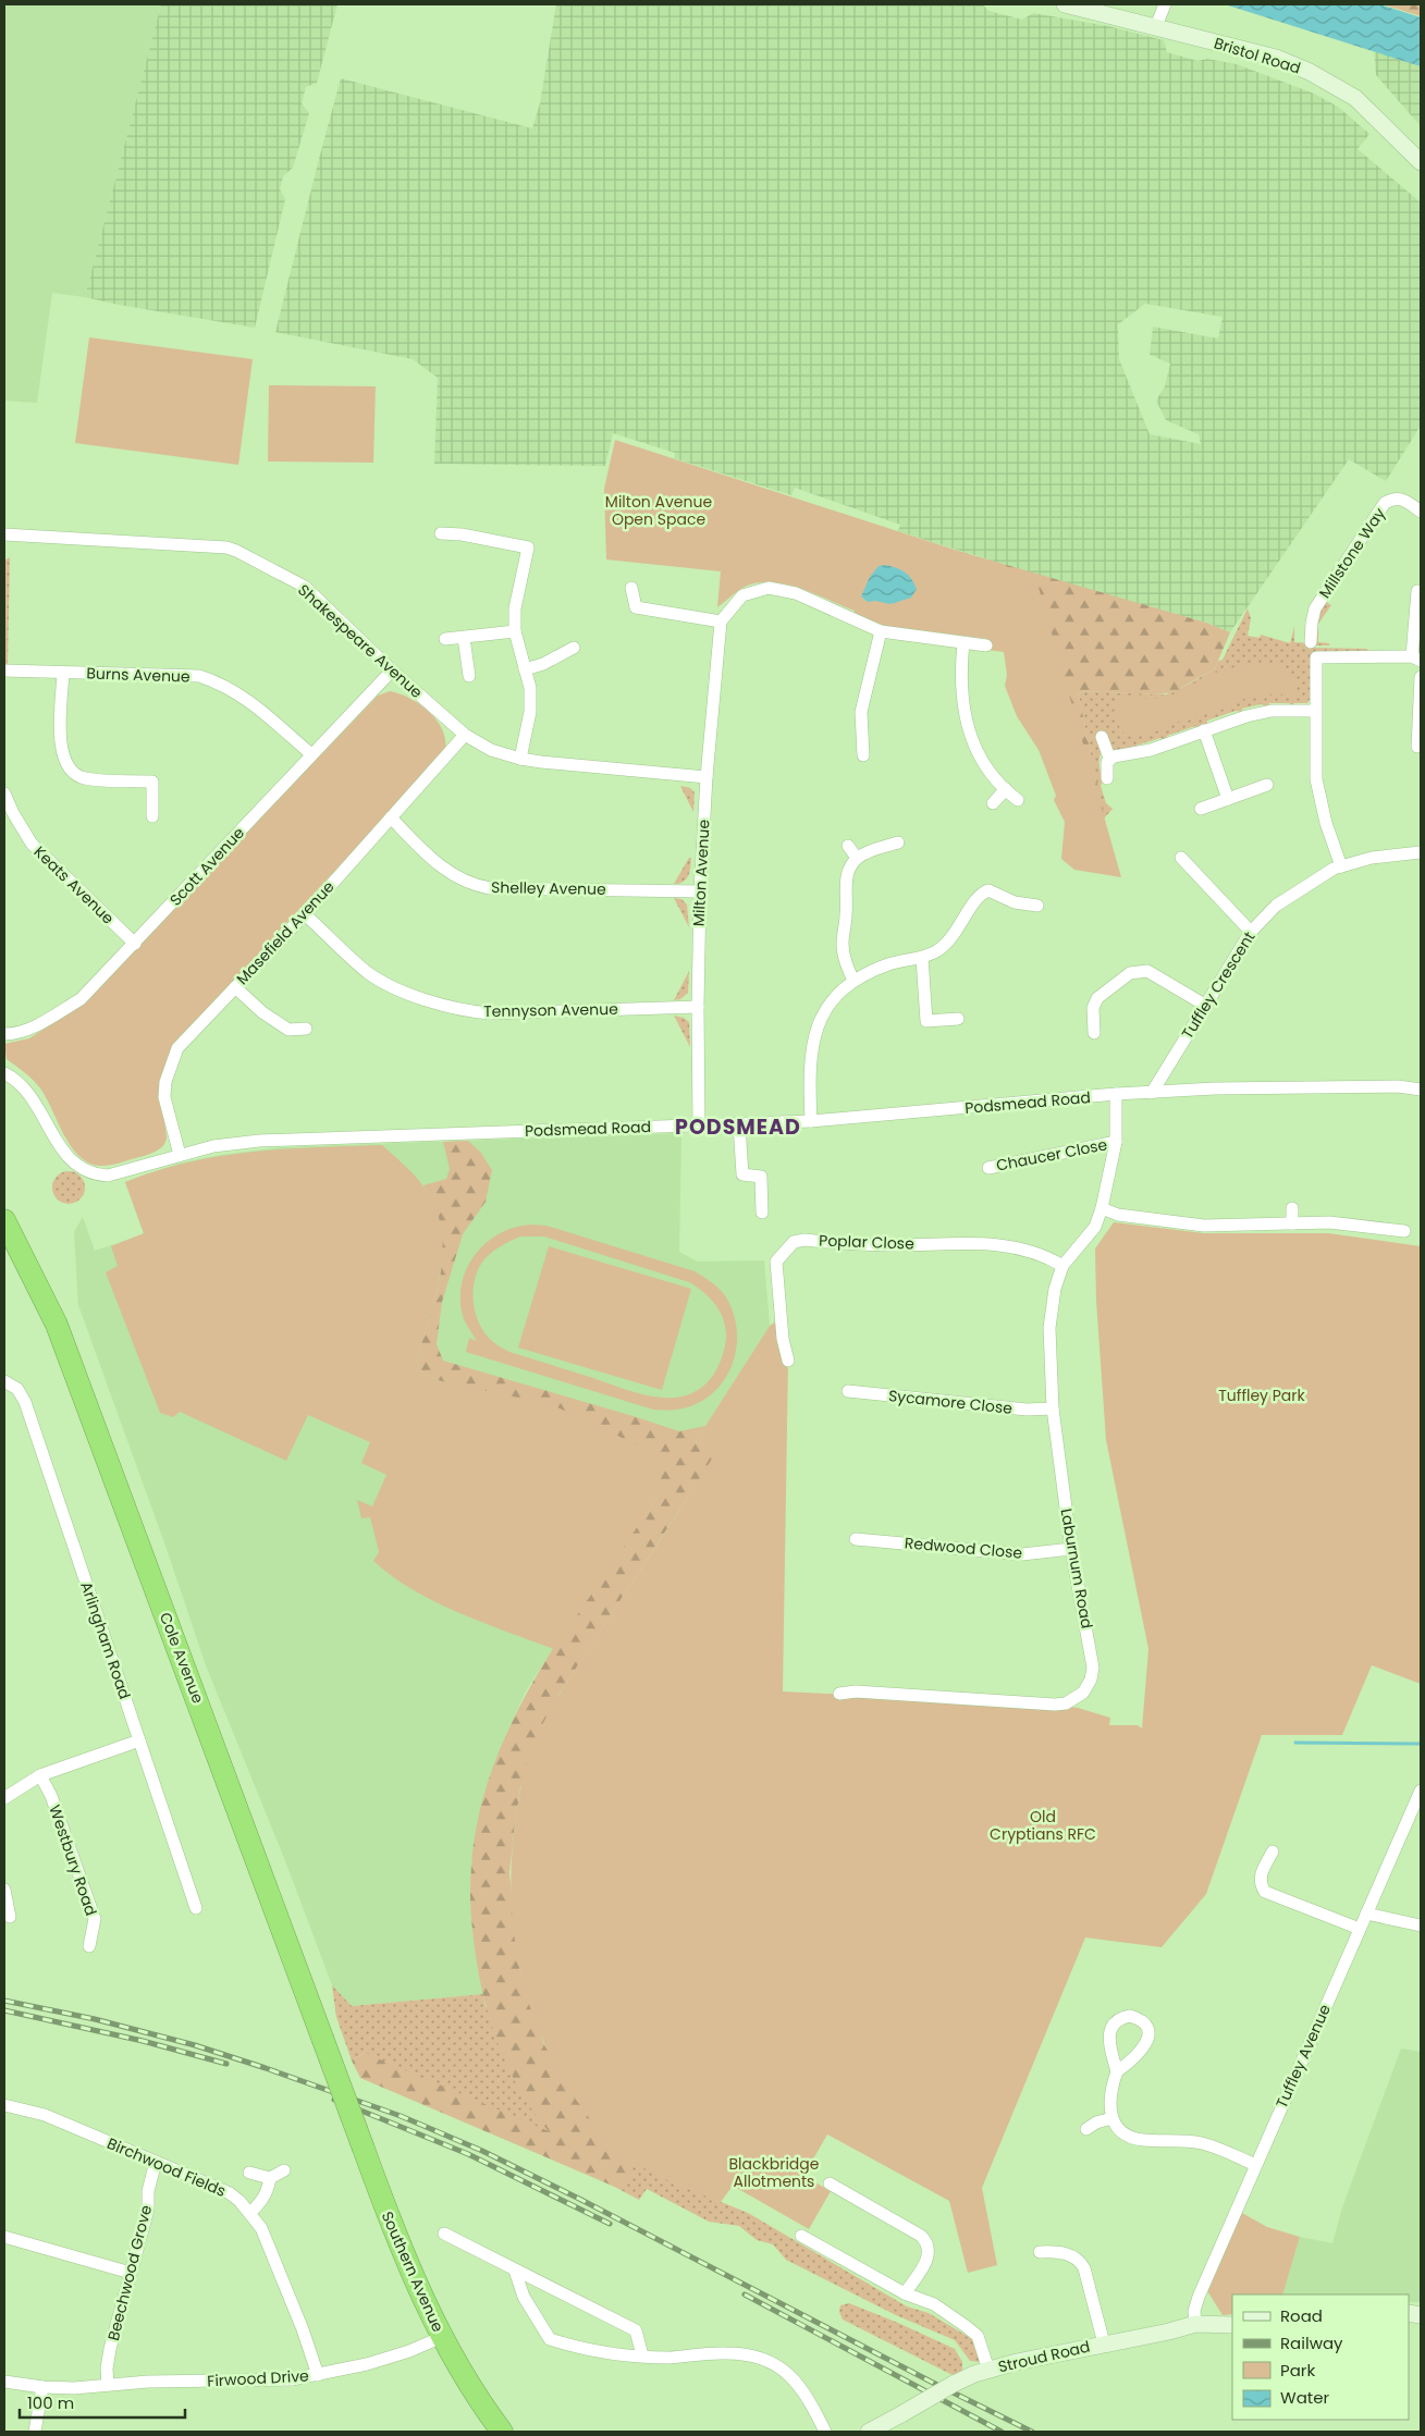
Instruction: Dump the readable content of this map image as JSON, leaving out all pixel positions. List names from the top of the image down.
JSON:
{
  "streets": {
    "highway": ["Cole Avenue", "Southern Avenue"],
    "main road": ["Bristol Road", "Stroud Road"],
    "street": [
      "Millstone Way",
      "Shakespeare Avenue",
      "Burns Avenue",
      "Scott Avenue",
      "Milton Avenue",
      "Keats Avenue",
      "Shelley Avenue",
      "Masefield Avenue",
      "Tuffley Crescent",
      "Tennyson Avenue",
      "Podsmead Road",
      "Chaucer Close",
      "Poplar Close",
      "Sycamore Close",
      "Redwood Close",
      "Laburnum Road",
      "Arlingham Road",
      "Westbury Road",
      "Tuffley Avenue",
      "Birchwood Fields",
      "Beechwood Grove",
      "Firwood Drive"
    ]
  },
  "crossings": [
    ["Shakespeare Avenue", "Scott Avenue"],
    ["Shakespeare Avenue", "Milton Avenue"],
    ["Shakespeare Avenue", "Masefield Avenue"],
    ["Burns Avenue", "Scott Avenue"],
    ["Scott Avenue", "Keats Avenue"],
    ["Milton Avenue", "Shelley Avenue"],
    ["Milton Avenue", "Tennyson Avenue"],
    ["Milton Avenue", "Podsmead Road"],
    ["Shelley Avenue", "Masefield Avenue"],
    ["Masefield Avenue", "Tennyson Avenue"],
    ["Masefield Avenue", "Podsmead Road"],
    ["Tuffley Crescent", "Podsmead Road"],
    ["Podsmead Road", "Laburnum Road"],
    ["Chaucer Close", "Laburnum Road"],
    ["Poplar Close", "Laburnum Road"],
    ["Sycamore Close", "Laburnum Road"],
    ["Redwood Close", "Laburnum Road"],
    ["Cole Avenue", "Southern Avenue"],
    ["Tuffley Avenue", "Stroud Road"],
    ["Birchwood Fields", "Beechwood Grove"],
    ["Birchwood Fields", "Firwood Drive"],
    ["Southern Avenue", "Firwood Drive"],
    ["Beechwood Grove", "Firwood Drive"]
  ],
  "districts": ["PODSMEAD"],
  "parks": [
    "Milton Avenue Open Space",
    "Tuffley Park",
    "Old Cryptians RFC",
    "Blackbridge Allotments"
  ],
  "legend": [
    "Road",
    "Railway",
    "Park",
    "Water"
  ],
  "scale_bar": "100 m"
}
